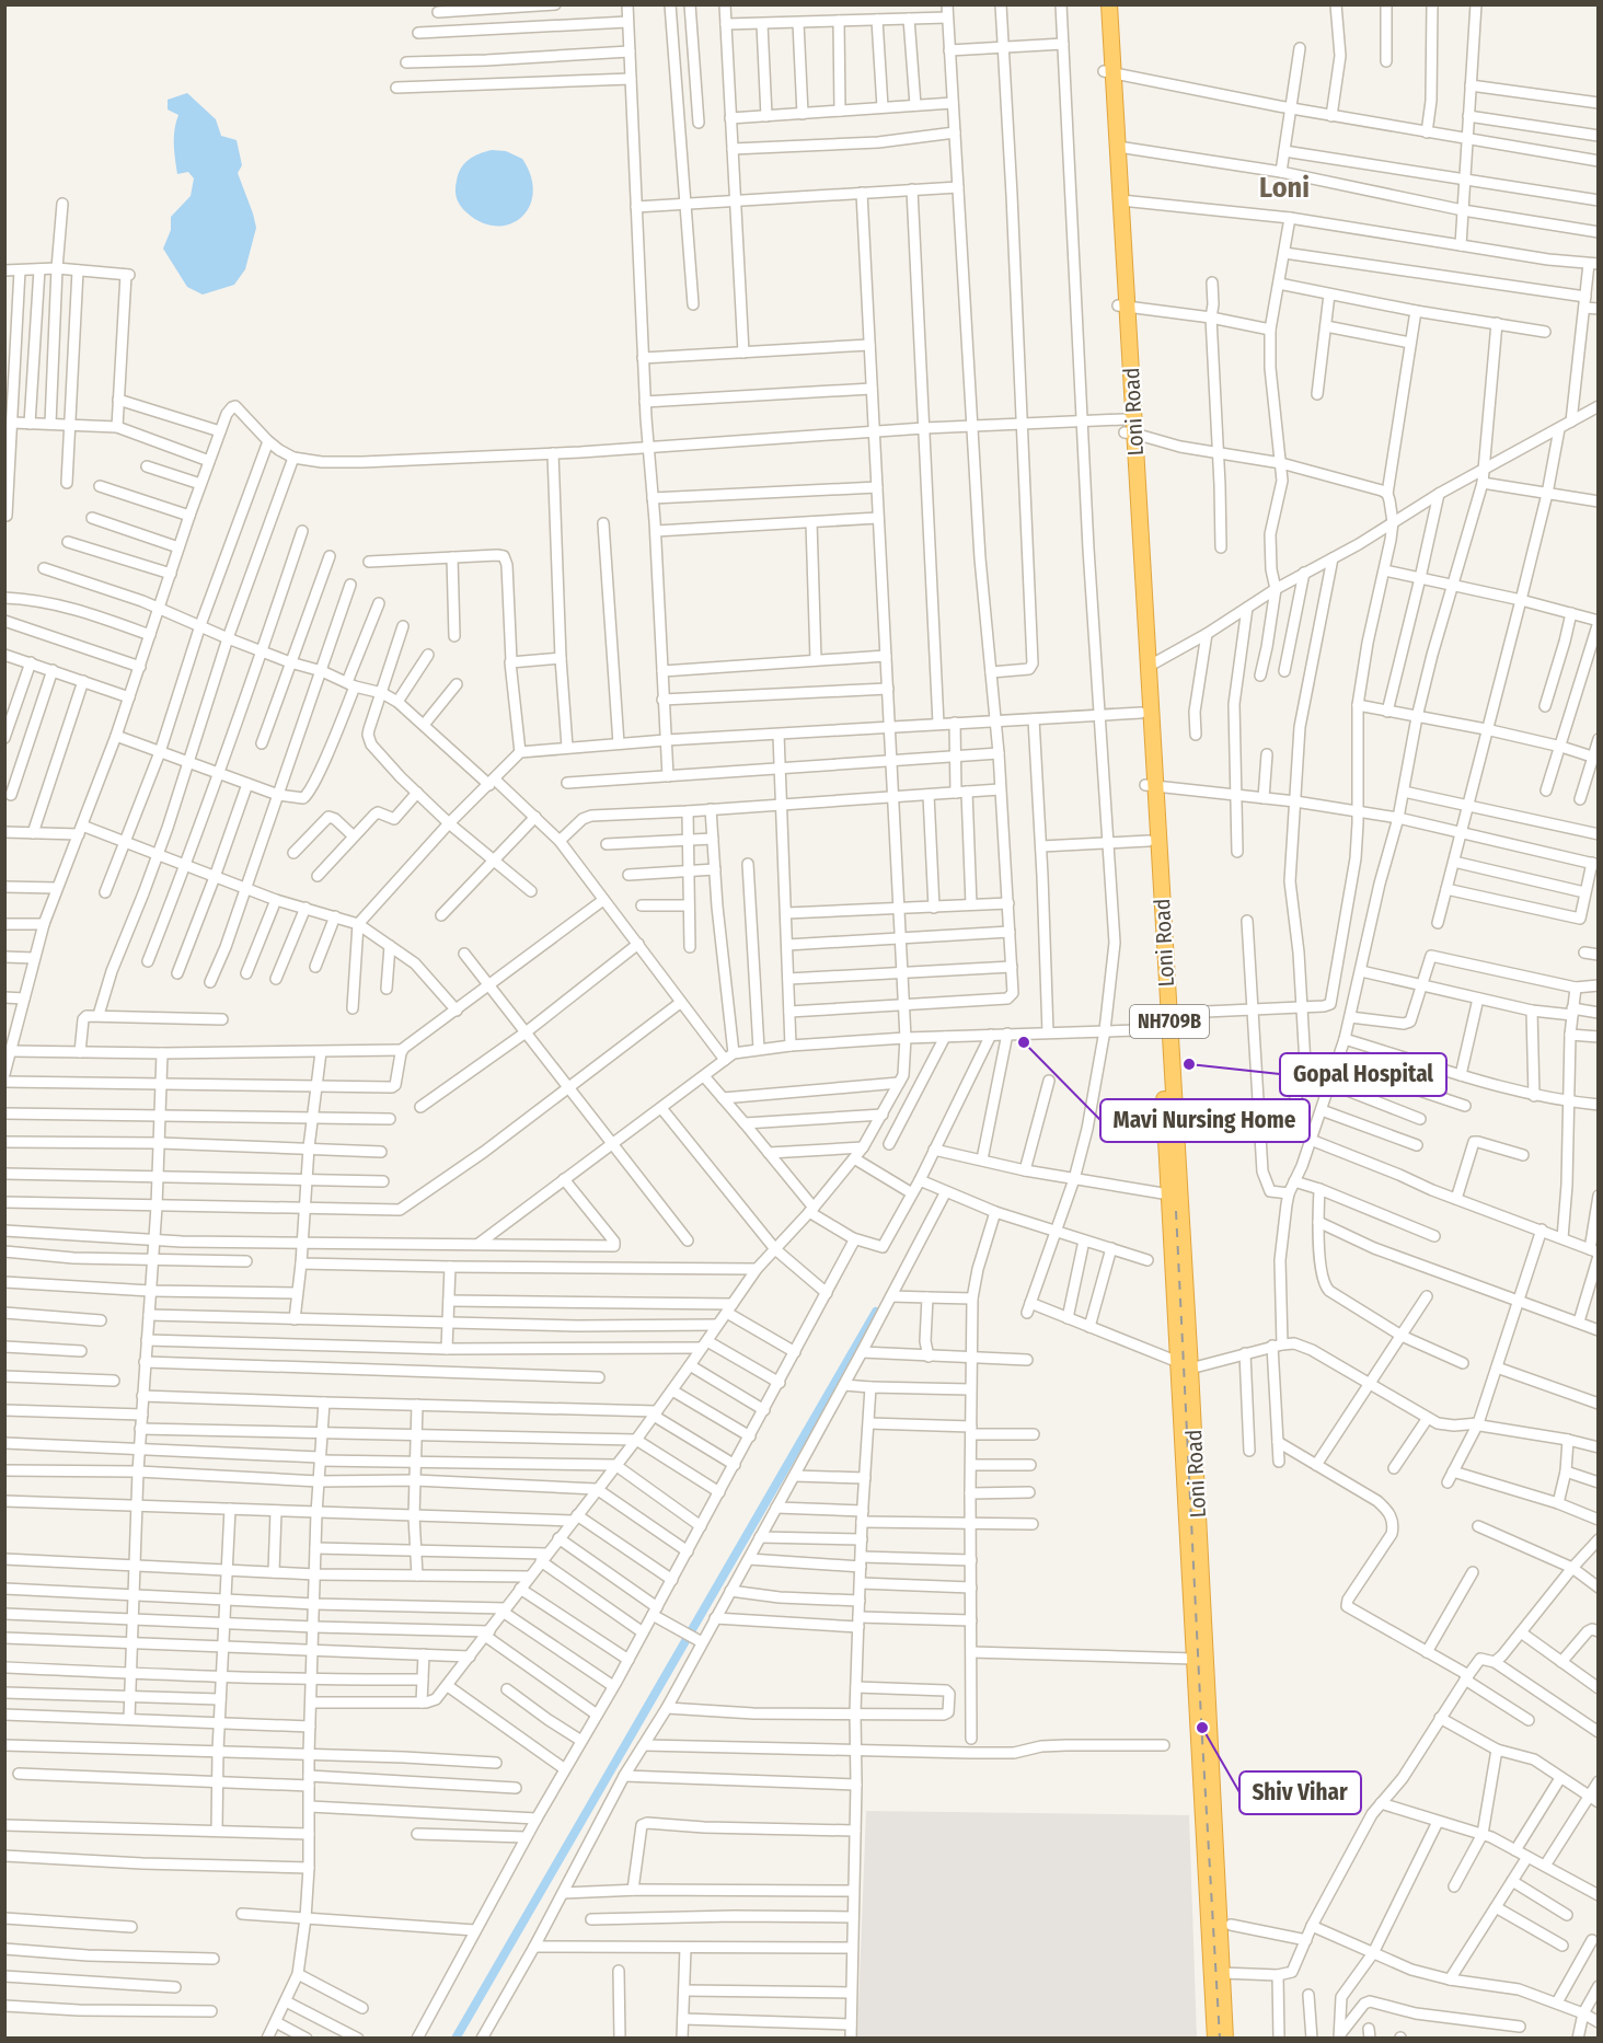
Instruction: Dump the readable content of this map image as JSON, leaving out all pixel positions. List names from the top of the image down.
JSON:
{
  "streets": {
    "highway": ["Loni Road", "NH709B"]
  },
  "districts": ["Loni"],
  "places": ["Mavi Nursing Home", "Gopal Hospital", "Shiv Vihar"]
}
